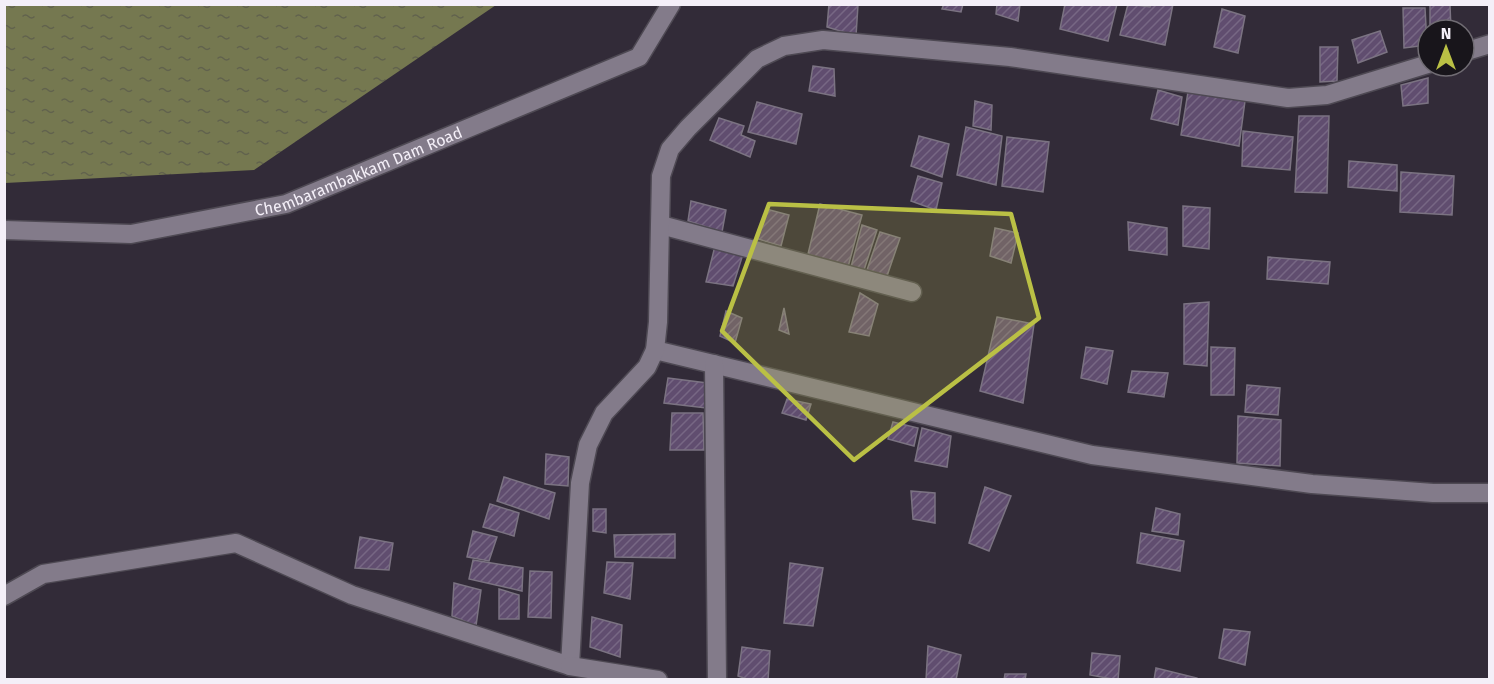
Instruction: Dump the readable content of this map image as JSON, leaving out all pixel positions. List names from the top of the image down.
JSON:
{
  "streets": {
    "street": ["Chembarambakkam Dam Road"]
  },
  "north": "top"
}
